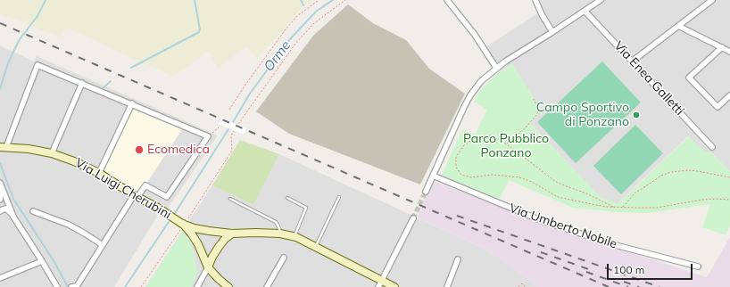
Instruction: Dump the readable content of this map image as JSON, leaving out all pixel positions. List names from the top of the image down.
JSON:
{
  "streets": {
    "main road": ["Via Luigi Cherubini"],
    "street": ["Via Enea Galletti", "Via Umberto Nobile"]
  },
  "water": ["Orme"],
  "parks": ["Parco Pubblico Ponzano"],
  "places": ["Campo Sportivo di Ponzano", "Ecomedica"],
  "scale_bar": "100 m"
}
